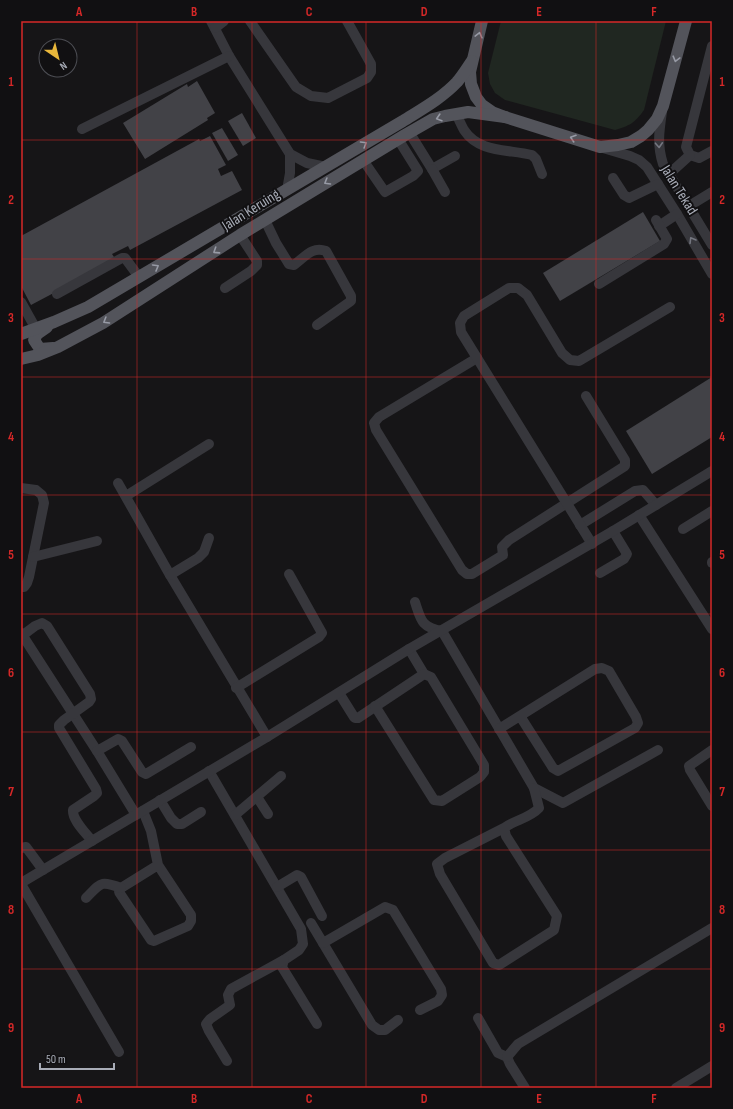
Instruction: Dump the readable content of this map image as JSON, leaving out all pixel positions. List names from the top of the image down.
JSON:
{
  "streets": {
    "main road": ["Jalan Keruing"],
    "street": ["Jalan Tekad"]
  },
  "scale_bar": "50 m",
  "north": "bottom right",
  "grid": {
    "columns": [
      "A",
      "B",
      "C",
      "D",
      "E",
      "F"
    ],
    "rows": [
      "1",
      "2",
      "3",
      "4",
      "5",
      "6",
      "7",
      "8",
      "9"
    ]
  }
}
